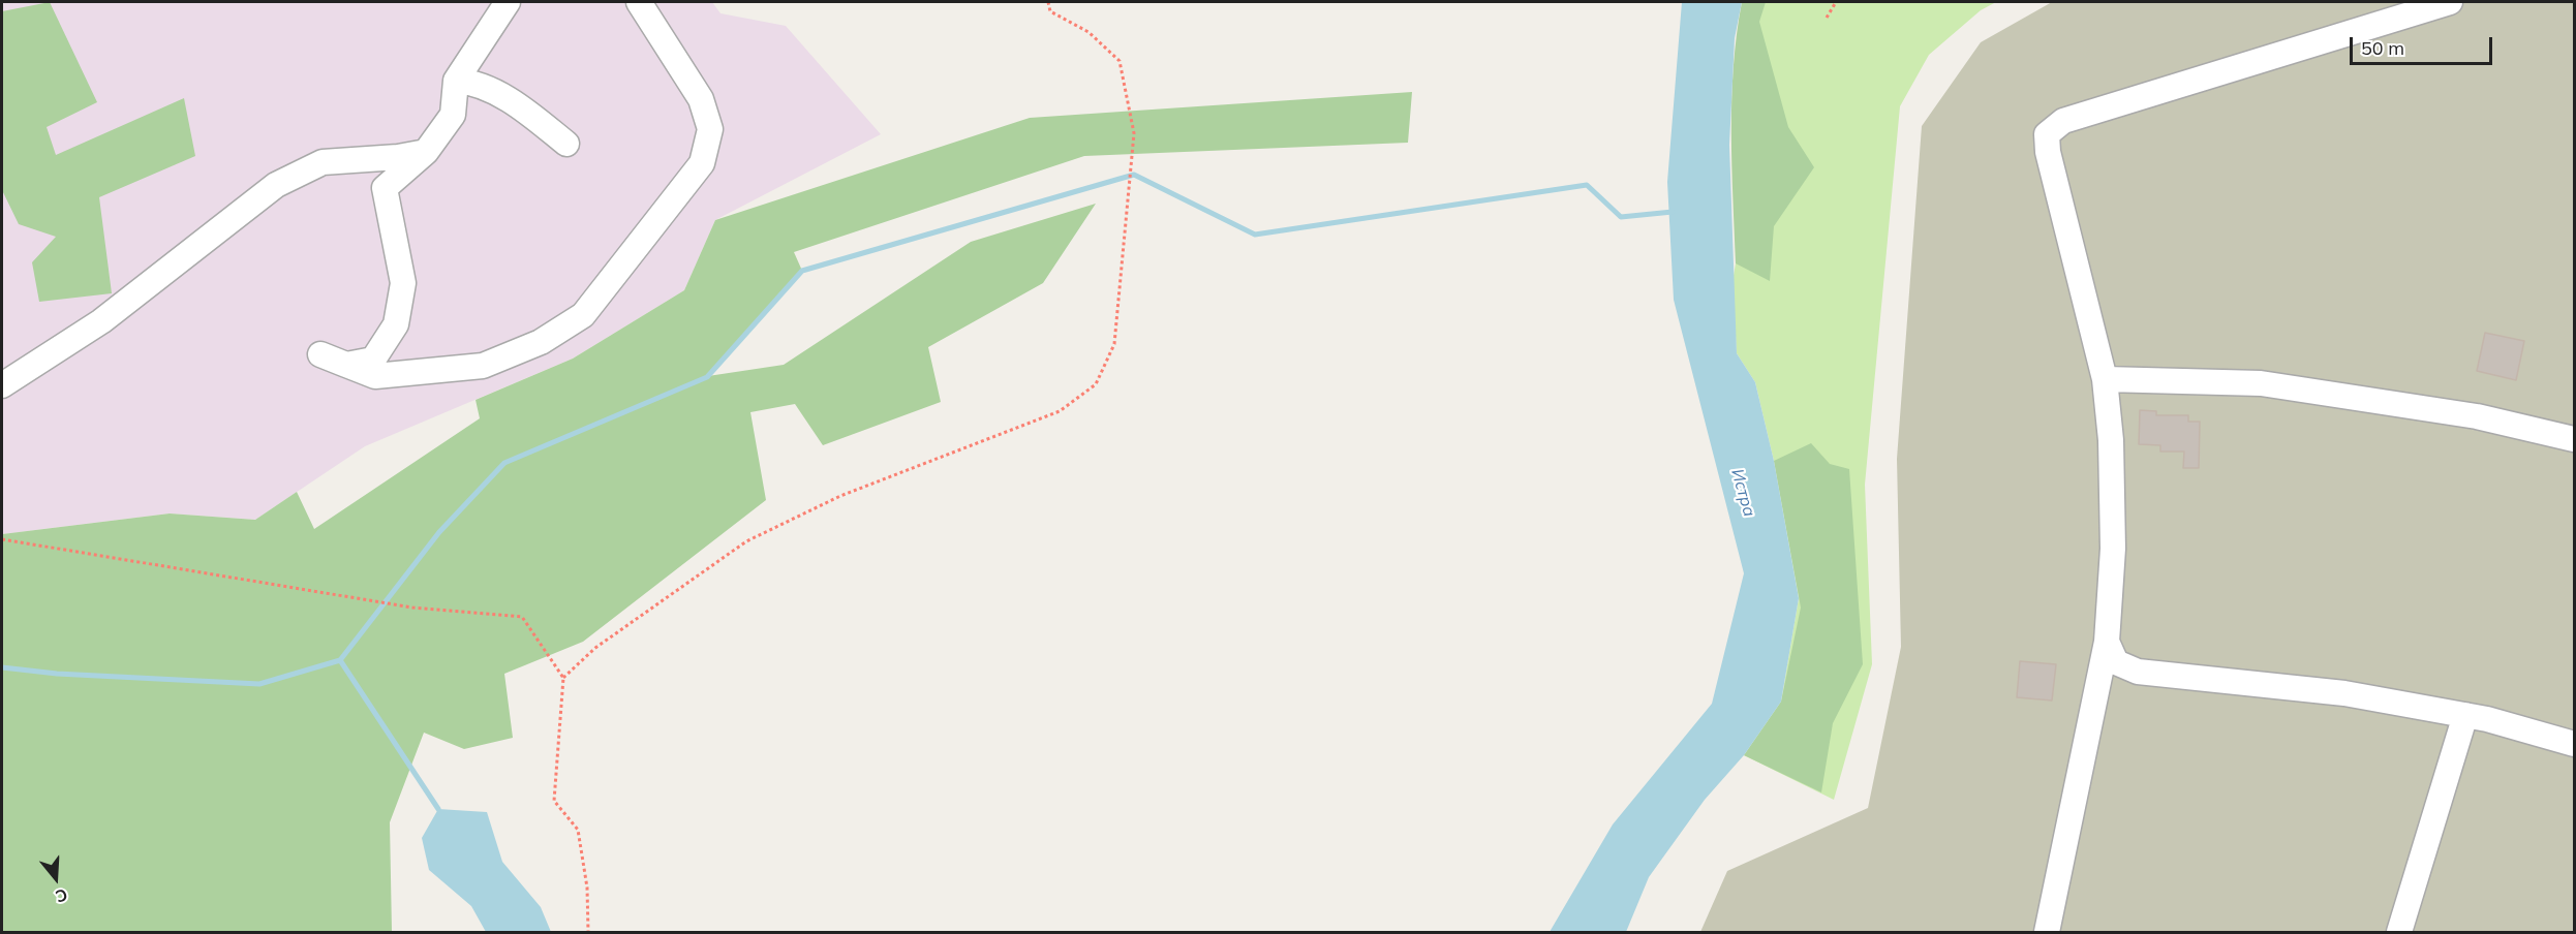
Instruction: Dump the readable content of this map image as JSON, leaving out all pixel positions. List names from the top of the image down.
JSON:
{
  "water": ["Истра"],
  "scale_bar": "50 m",
  "north": "bottom"
}
